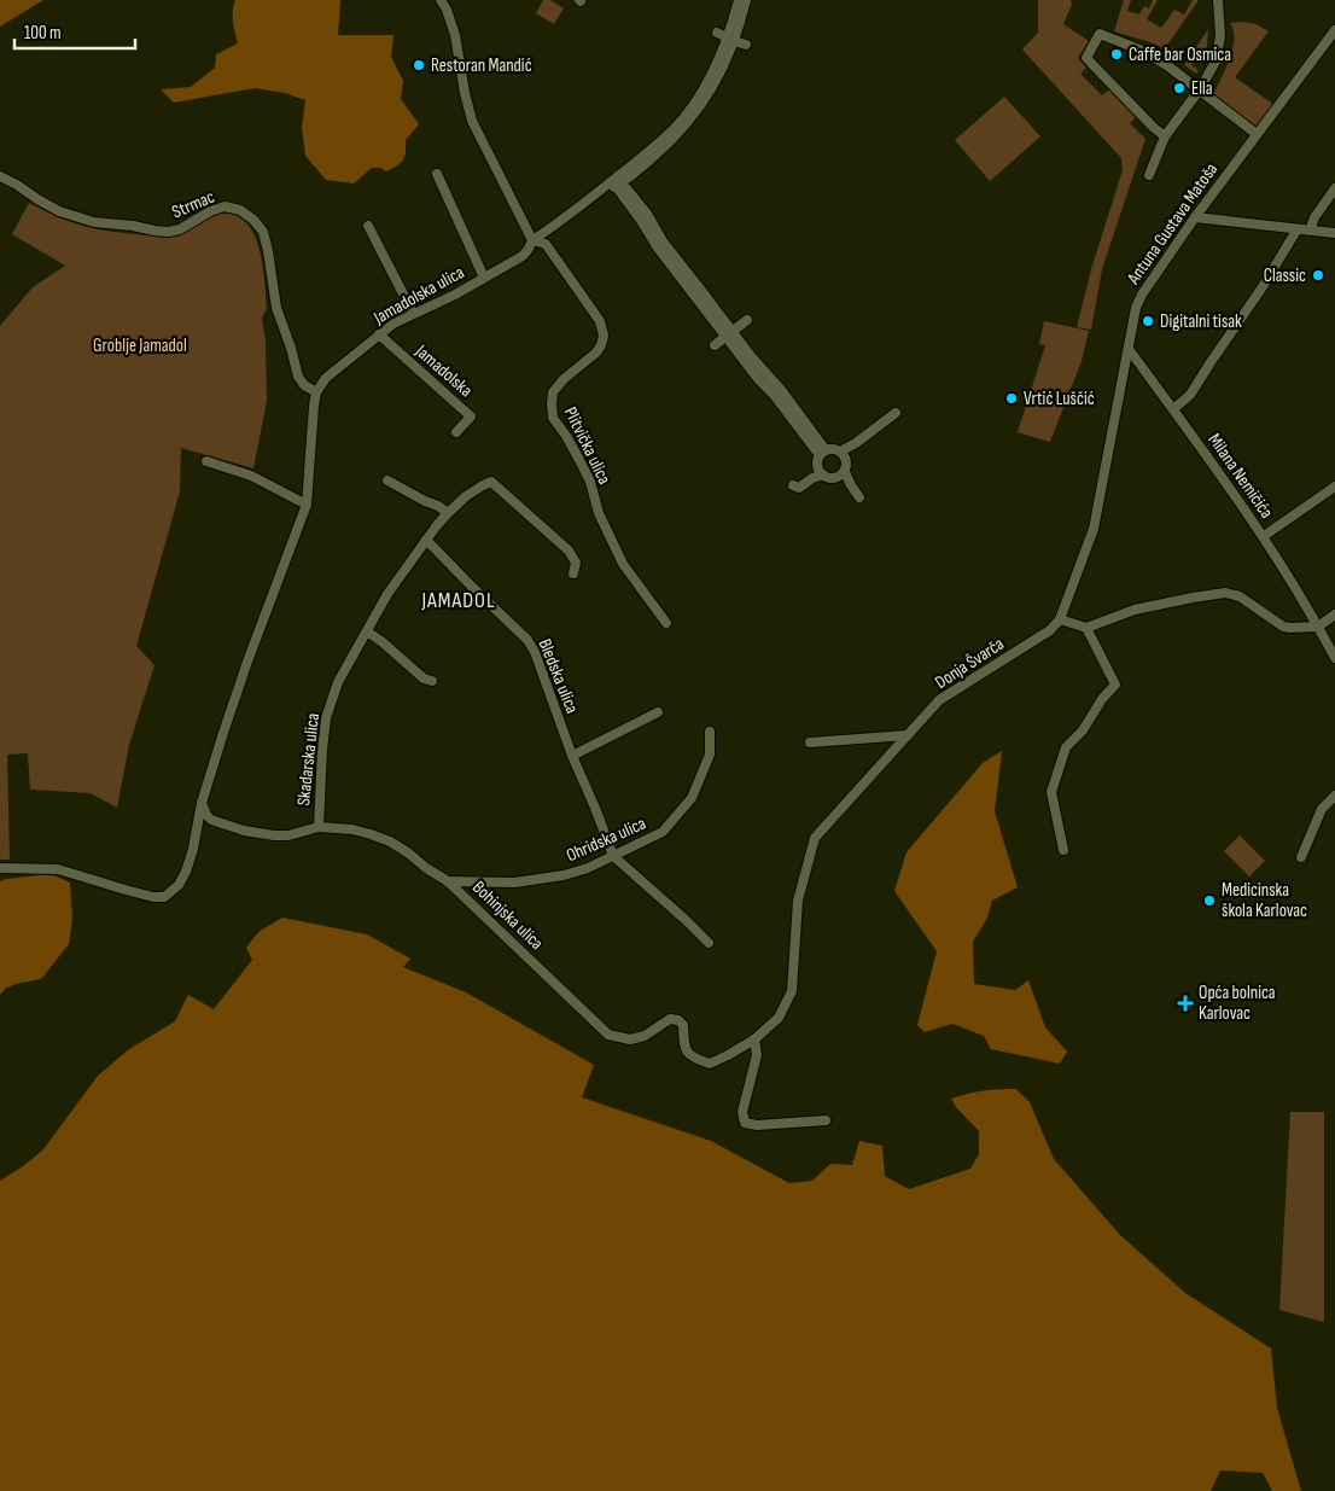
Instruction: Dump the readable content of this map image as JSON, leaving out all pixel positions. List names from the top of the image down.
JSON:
{
  "streets": {
    "street": [
      "Strmac",
      "Antuna Gustava Matoša",
      "Jamadolska ulica",
      "Jamadolska",
      "Plitvička ulica",
      "Milana Nemičića",
      "Donja Švarča",
      "Bledska ulica",
      "Skadarska ulica",
      "Ohridska ulica",
      "Bohinjska ulica"
    ]
  },
  "crossings": [
    ["Strmac", "Jamadolska ulica"],
    ["Antuna Gustava Matoša", "Milana Nemičića"],
    ["Antuna Gustava Matoša", "Donja Švarča"],
    ["Jamadolska ulica", "Jamadolska"],
    ["Jamadolska ulica", "Plitvička ulica"],
    ["Donja Švarča", "Bohinjska ulica"],
    ["Bledska ulica", "Skadarska ulica"],
    ["Bledska ulica", "Ohridska ulica"],
    ["Skadarska ulica", "Bohinjska ulica"],
    ["Ohridska ulica", "Bohinjska ulica"]
  ],
  "districts": ["JAMADOL"],
  "parks": ["Groblje Jamadol"],
  "places": {
    "other": [
      "Caffe bar Osmica",
      "Restoran Mandić",
      "Ella",
      "Classic",
      "Digitalni tisak",
      "Vrtić Luščić",
      "Medicinska škola Karlovac"
    ],
    "health": ["Opća bolnica Karlovac"]
  },
  "scale_bar": "100 m"
}
